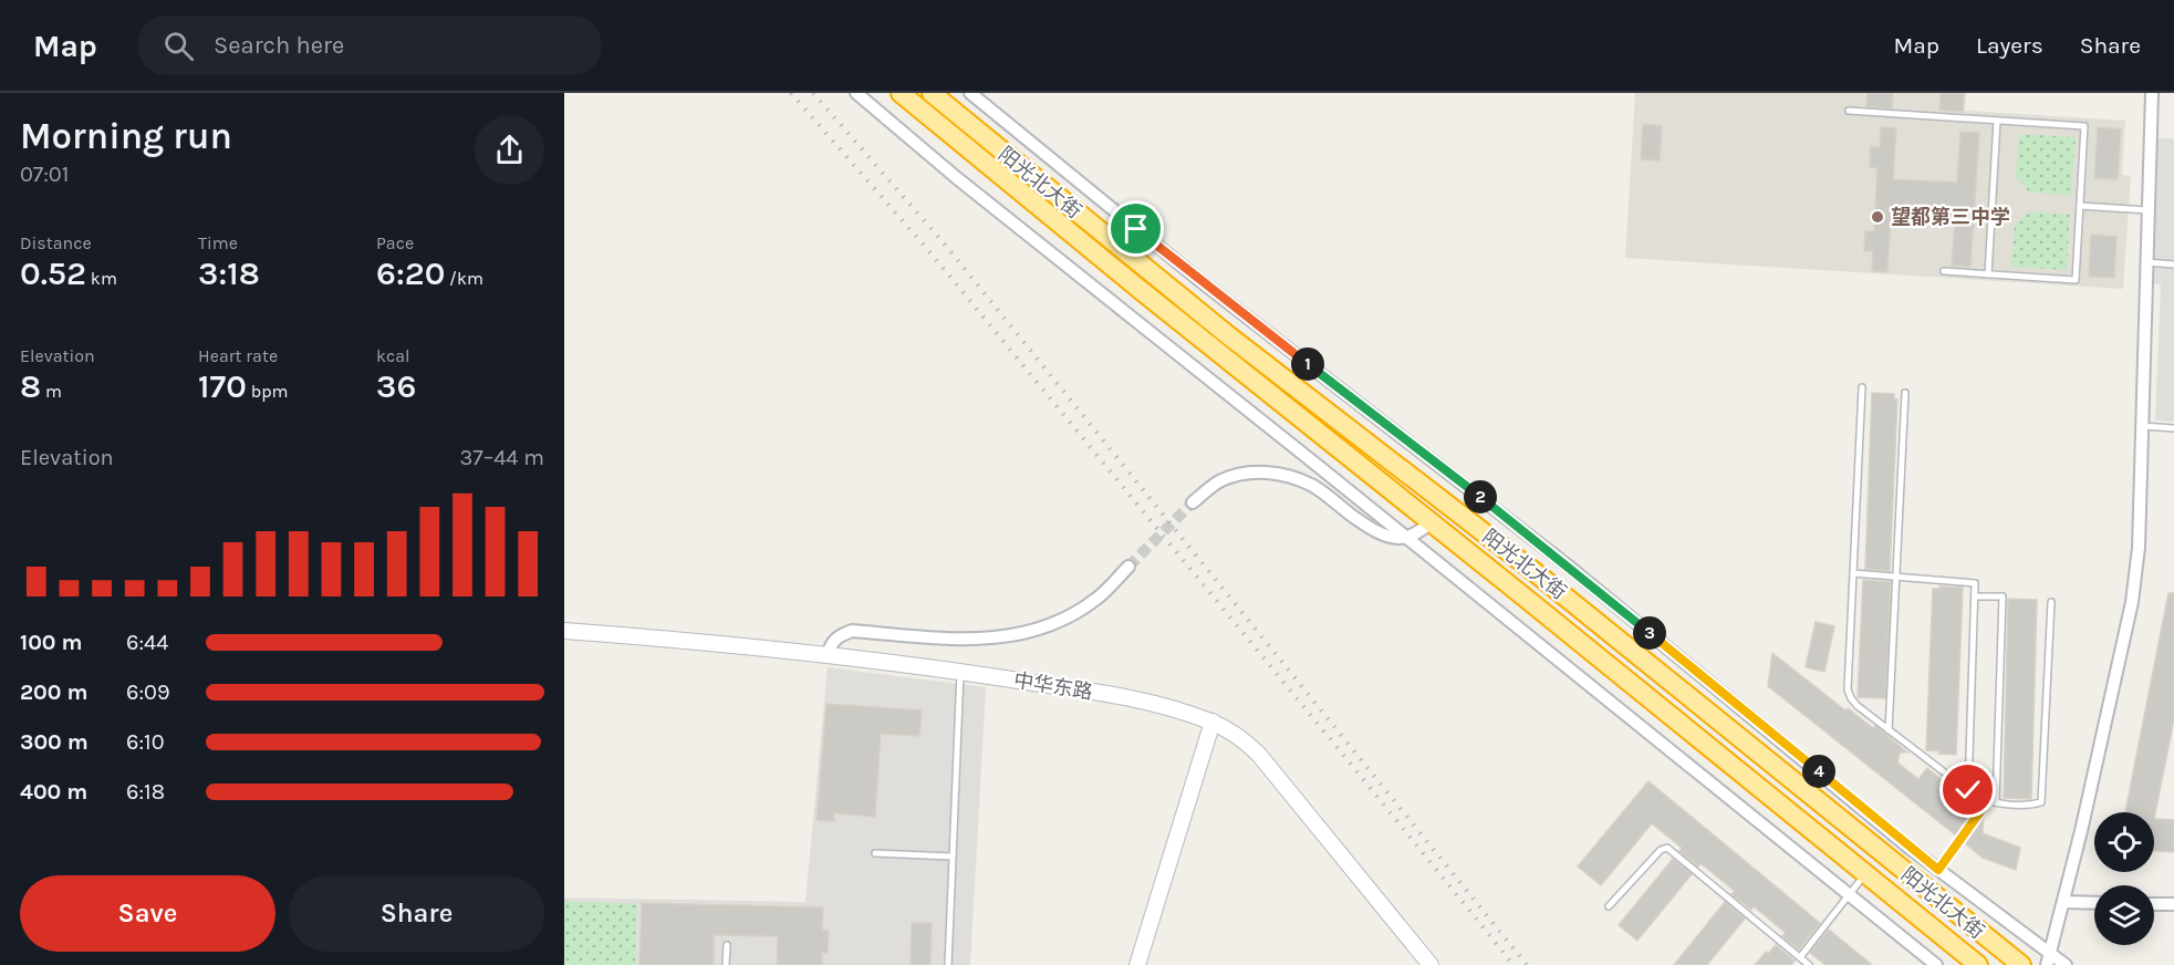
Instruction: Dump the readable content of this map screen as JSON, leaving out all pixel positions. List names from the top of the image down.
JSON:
{
  "streets": {
    "highway": ["阳光北大街"],
    "street": ["中华东路"]
  },
  "places": ["望都第三中学"],
  "page": {
    "header": "Map",
    "search": "Search here",
    "nav": ["Map", "Layers", "Share"],
    "heading": ["Morning run", "07:01"],
    "stats": [
      ["Distance", "0.52 km"],
      ["Time", "3:18"],
      ["Pace", "6:20 /km"],
      ["Elevation", "8 m"],
      ["Heart rate", "170 bpm"],
      ["kcal", "36"]
    ],
    "pins": [
      "1",
      "2",
      "3",
      "4"
    ],
    "chart": ["Elevation", "37–44 m"],
    "list": [
      {
        "name": "100 m",
        "note": "6:44"
      },
      {
        "name": "200 m",
        "note": "6:09"
      },
      {
        "name": "300 m",
        "note": "6:10"
      },
      {
        "name": "400 m",
        "note": "6:18"
      }
    ],
    "buttons": ["Save", "Share"]
  }
}
